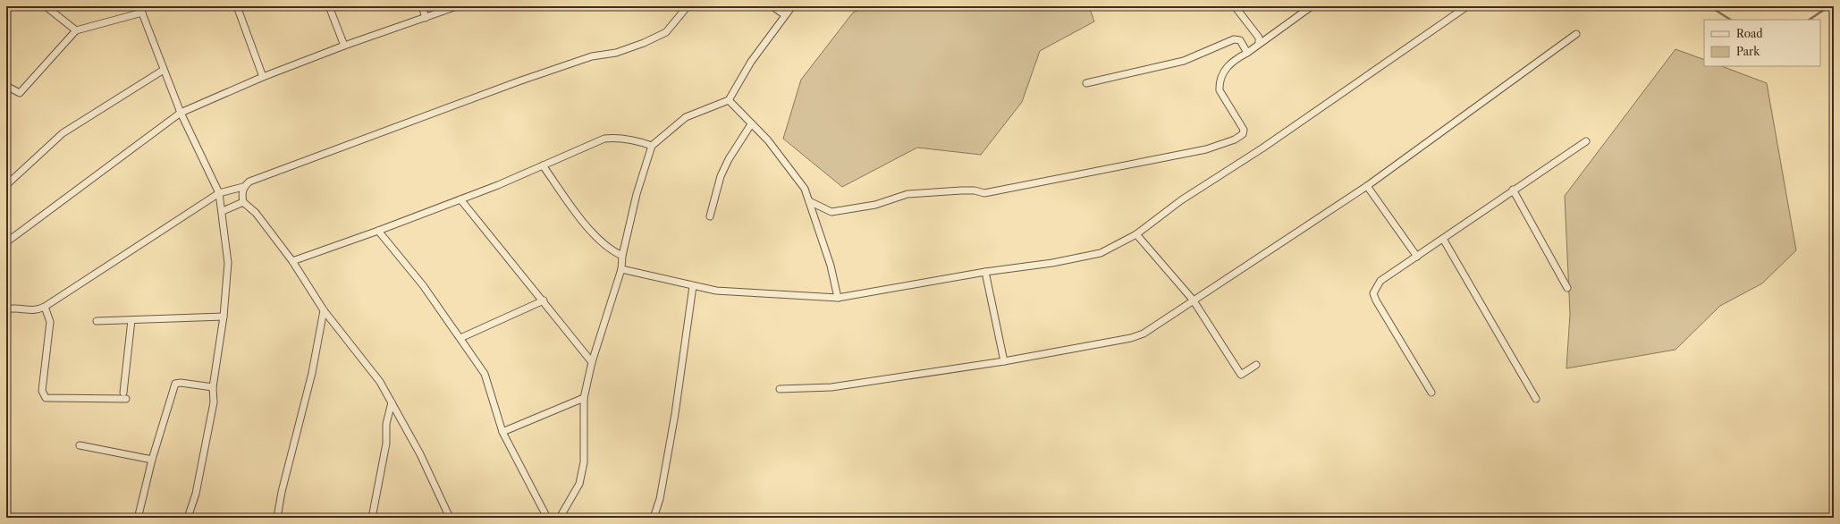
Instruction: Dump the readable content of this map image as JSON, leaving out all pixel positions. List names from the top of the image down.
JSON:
{
  "legend": ["Road", "Park"]
}
